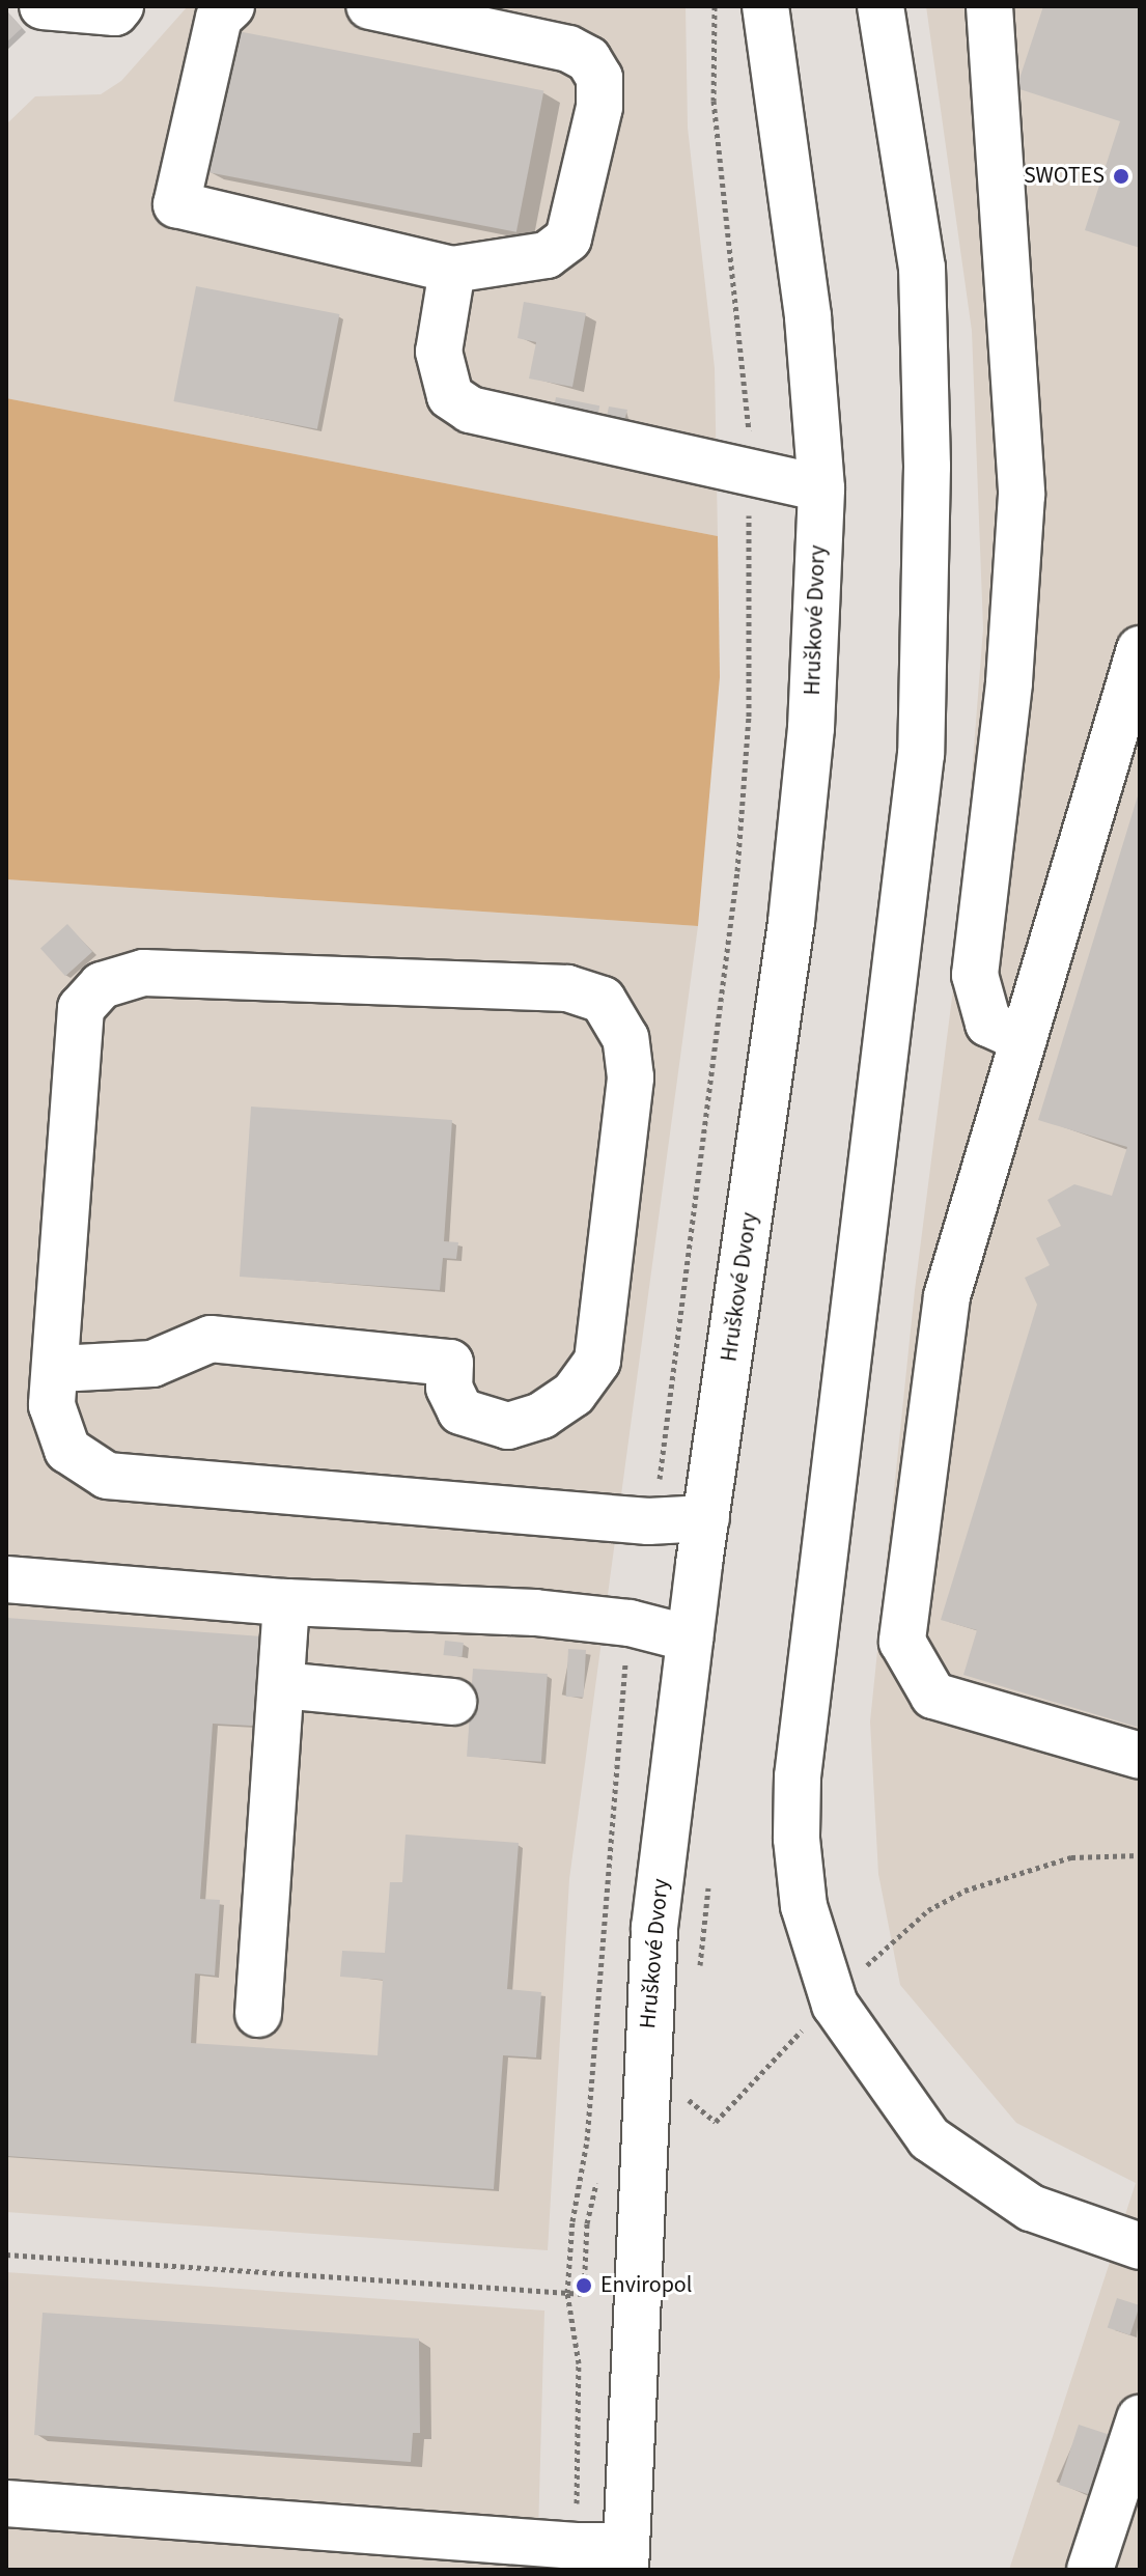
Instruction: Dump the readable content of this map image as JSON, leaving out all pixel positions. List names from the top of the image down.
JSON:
{
  "streets": {
    "street": ["Hruškové Dvory"]
  },
  "places": ["SWOTES", "Enviropol"]
}
